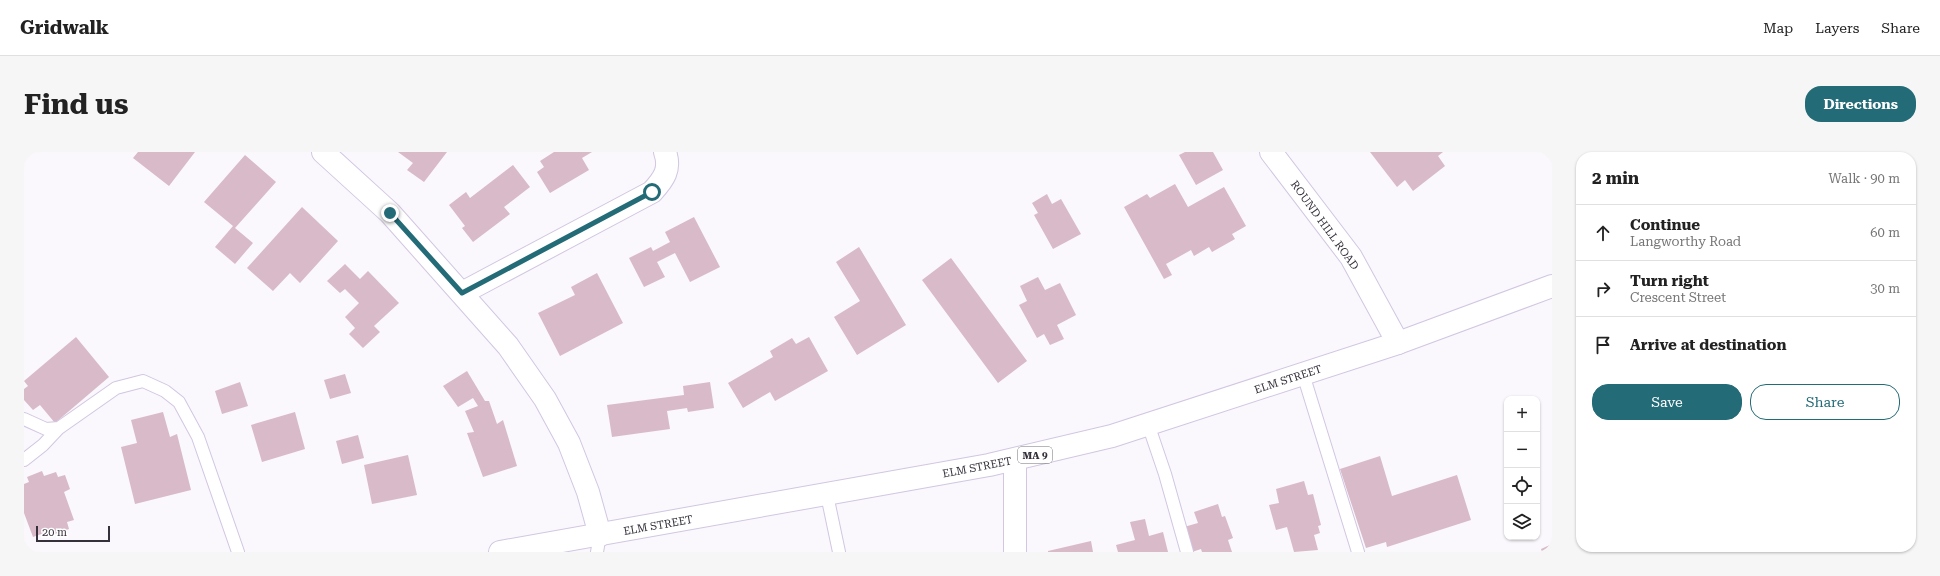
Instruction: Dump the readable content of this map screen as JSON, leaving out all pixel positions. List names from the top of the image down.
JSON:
{
  "streets": {
    "main road": ["ROUND HILL ROAD", "ELM STREET", "MA 9"]
  },
  "crossings": [
    ["ROUND HILL ROAD", "ELM STREET"]
  ],
  "scale_bar": "20 m",
  "page": {
    "header": "Gridwalk",
    "nav": ["Map", "Layers", "Share"],
    "buttons": [
      "Directions",
      ["Save", "Share"]
    ],
    "title": "Find us",
    "heading": ["2 min", "Walk · 90 m"],
    "list": [
      ["Continue", "Langworthy Road", "60 m"],
      ["Turn right", "Crescent Street", "30 m"],
      "Arrive at destination"
    ],
    "map_buttons": ["+", "−"],
    "scale": "20 m"
  }
}
